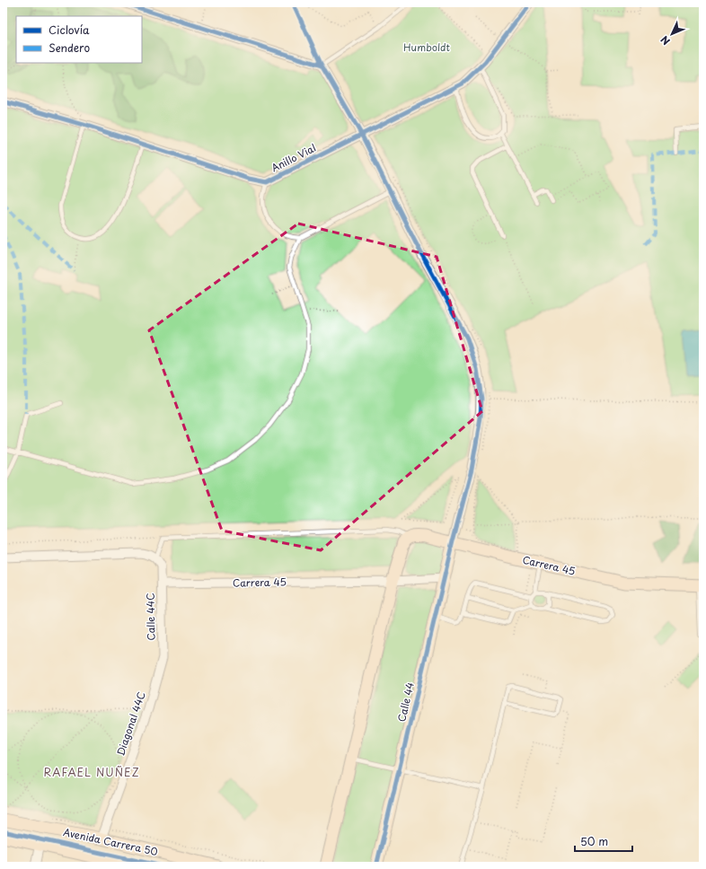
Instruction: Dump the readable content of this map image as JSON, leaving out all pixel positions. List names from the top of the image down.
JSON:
{
  "streets": {
    "street": [
      "Anillo Vial",
      "Carrera 45",
      "Calle 44C",
      "Calle 44",
      "Diagonal 44C",
      "Avenida Carrera 50"
    ]
  },
  "crossings": [
    ["Carrera 45", "Calle 44C"],
    ["Carrera 45", "Calle 44"],
    ["Calle 44C", "Diagonal 44C"],
    ["Diagonal 44C", "Avenida Carrera 50"]
  ],
  "districts": ["RAFAEL NUÑEZ"],
  "parks": ["Humboldt"],
  "legend": ["Ciclovía", "Sendero"],
  "scale_bar": "50 m",
  "north": "bottom left"
}
